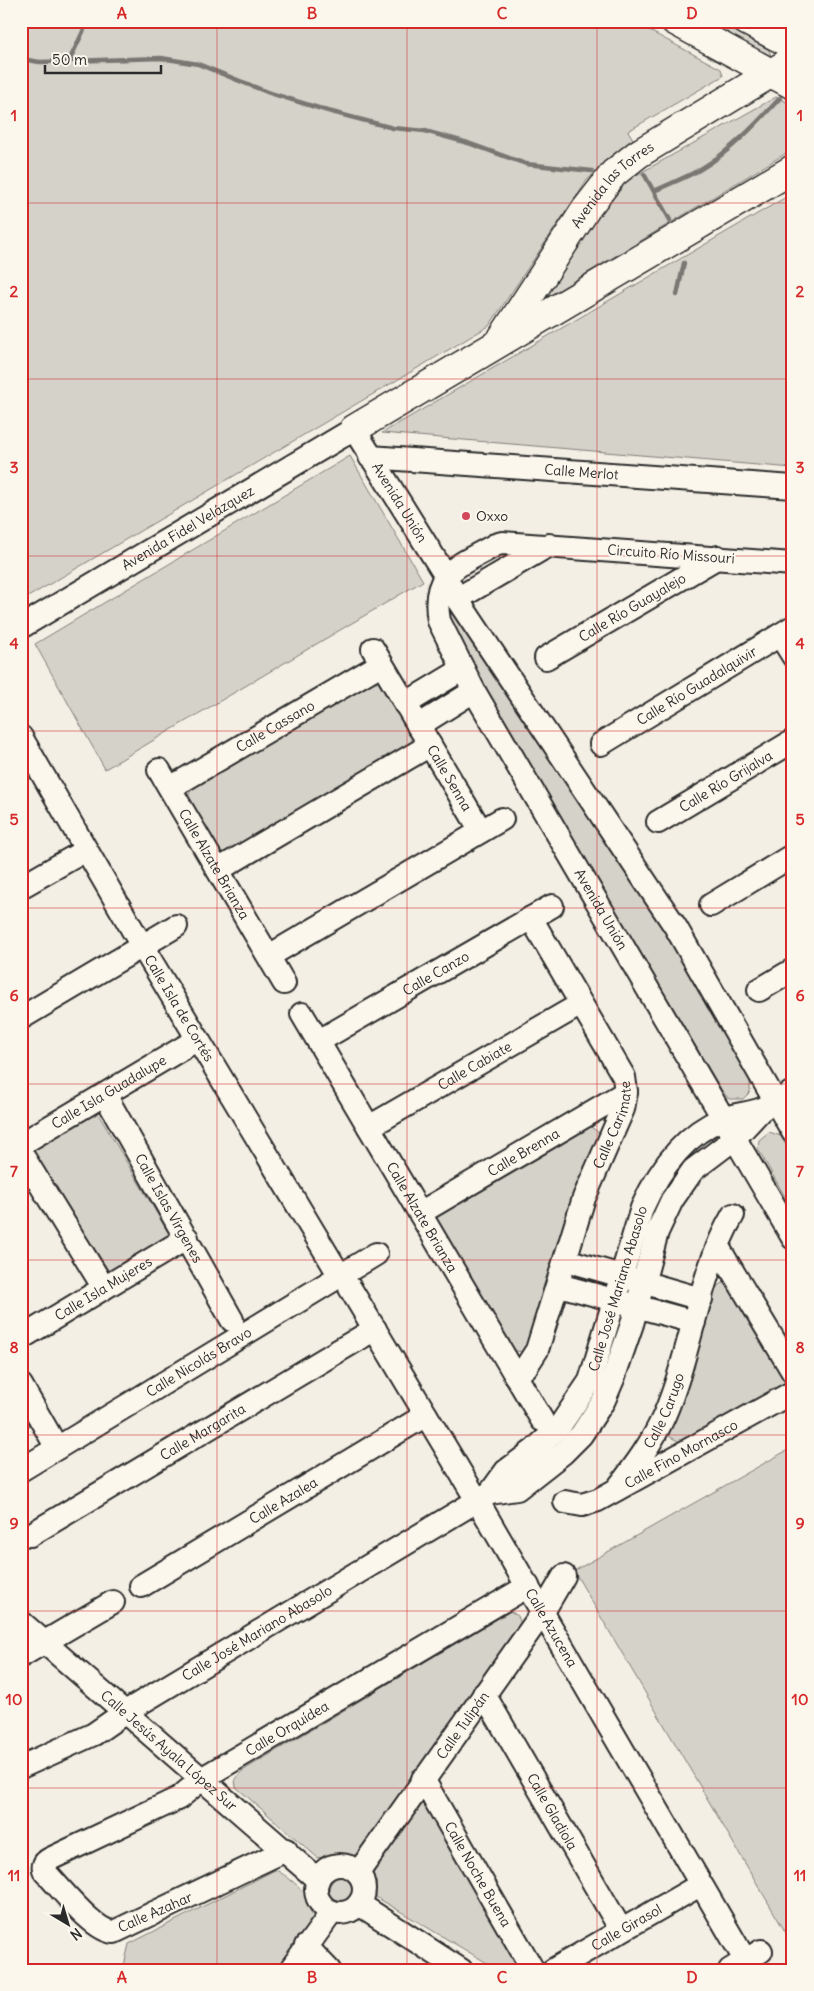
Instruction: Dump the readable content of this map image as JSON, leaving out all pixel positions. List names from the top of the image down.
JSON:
{
  "streets": {
    "main road": ["Avenida las Torres"],
    "street": [
      "Calle Merlot",
      "Avenida Unión",
      "Avenida Fidel Velázquez",
      "Circuito Río Missouri",
      "Calle Río Guayalejo",
      "Calle Río Guadalquivir",
      "Calle Cassano",
      "Calle Senna",
      "Calle Río Grijalva",
      "Calle Alzate Brianza",
      "Calle Canzo",
      "Calle Isla de Cortés",
      "Calle Cabiate",
      "Calle Isla Guadalupe",
      "Calle Carimate",
      "Calle Brenna",
      "Calle Islas Vírgenes",
      "Calle Isla Mujeres",
      "Calle José Mariano Abasolo",
      "Calle Nicolás Bravo",
      "Calle Carugo",
      "Calle Margarita",
      "Calle Fino Mornasco",
      "Calle Azalea",
      "Calle Azucena",
      "Calle Tulipán",
      "Calle Orquídea",
      "Calle Jesús Ayala López Sur",
      "Calle Gladiola",
      "Calle Noche Buena",
      "Calle Azahar",
      "Calle Girasol"
    ]
  },
  "crossings": [
    ["Avenida las Torres", "Avenida Unión"],
    ["Avenida las Torres", "Avenida Fidel Velázquez"],
    ["Calle Merlot", "Avenida Unión"],
    ["Avenida Unión", "Avenida Fidel Velázquez"],
    ["Avenida Unión", "Circuito Río Missouri"],
    ["Avenida Unión", "Calle José Mariano Abasolo"],
    ["Circuito Río Missouri", "Calle Río Guayalejo"],
    ["Calle Cassano", "Calle Senna"],
    ["Calle Cassano", "Calle Alzate Brianza"],
    ["Calle Alzate Brianza", "Calle Canzo"],
    ["Calle Alzate Brianza", "Calle Cabiate"],
    ["Calle Alzate Brianza", "Calle Carimate"],
    ["Calle Alzate Brianza", "Calle Brenna"],
    ["Calle Canzo", "Calle Carimate"],
    ["Calle Isla de Cortés", "Calle Isla Guadalupe"],
    ["Calle Isla de Cortés", "Calle Nicolás Bravo"],
    ["Calle Isla de Cortés", "Calle Azucena"],
    ["Calle Cabiate", "Calle Carimate"],
    ["Calle Isla Guadalupe", "Calle Islas Vírgenes"],
    ["Calle Carimate", "Calle Brenna"],
    ["Calle Islas Vírgenes", "Calle Isla Mujeres"],
    ["Calle José Mariano Abasolo", "Calle Azucena"],
    ["Calle José Mariano Abasolo", "Calle Jesús Ayala López Sur"],
    ["Calle Nicolás Bravo", "Calle Azucena"],
    ["Calle Carugo", "Calle Fino Mornasco"],
    ["Calle Margarita", "Calle Azucena"],
    ["Calle Azalea", "Calle Azucena"],
    ["Calle Azucena", "Calle Tulipán"],
    ["Calle Azucena", "Calle Orquídea"],
    ["Calle Azucena", "Calle Girasol"],
    ["Calle Tulipán", "Calle Jesús Ayala López Sur"],
    ["Calle Tulipán", "Calle Gladiola"],
    ["Calle Tulipán", "Calle Noche Buena"],
    ["Calle Orquídea", "Calle Jesús Ayala López Sur"],
    ["Calle Orquídea", "Calle Azahar"],
    ["Calle Jesús Ayala López Sur", "Calle Azahar"],
    ["Calle Gladiola", "Calle Girasol"]
  ],
  "places": ["Oxxo"],
  "scale_bar": "50 m",
  "north": "bottom right",
  "grid": {
    "columns": [
      "A",
      "B",
      "C",
      "D"
    ],
    "rows": [
      "1",
      "2",
      "3",
      "4",
      "5",
      "6",
      "7",
      "8",
      "9",
      "10",
      "11"
    ]
  }
}
